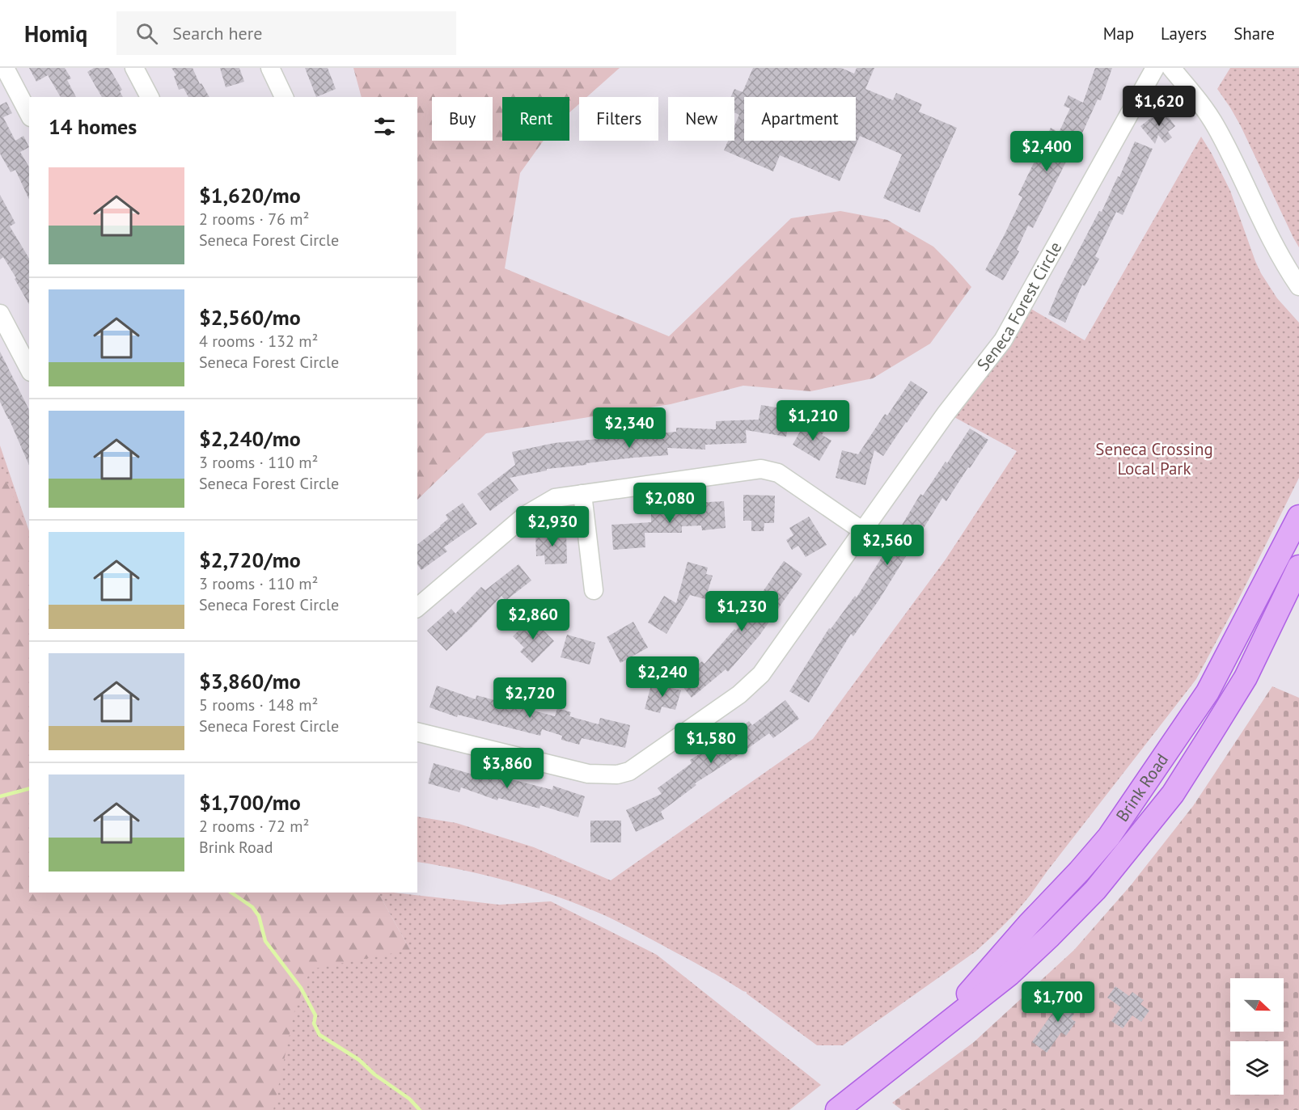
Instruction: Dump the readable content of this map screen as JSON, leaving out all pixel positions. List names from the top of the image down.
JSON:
{
  "streets": {
    "main road": ["Brink Road"],
    "street": ["Seneca Forest Circle"]
  },
  "parks": ["Seneca Crossing Local Park"],
  "north": "right",
  "page": {
    "header": "Homiq",
    "search": "Search here",
    "nav": ["Map", "Layers", "Share"],
    "price": [
      "$1,620",
      "$2,400",
      "$1,210",
      "$2,340",
      "$2,080",
      "$2,930",
      "$2,560",
      "$1,230",
      "$2,860",
      "$2,240",
      "$2,720",
      "$1,580",
      "$3,860",
      "$1,700"
    ],
    "chip": [
      "Buy",
      "Rent",
      "Filters",
      "New",
      "Apartment"
    ],
    "heading": "14 homes",
    "list": [
      {
        "name": "$1,620/mo",
        "note": "2 rooms · 76 m² · Seneca Forest Circle"
      },
      {
        "name": "$2,560/mo",
        "note": "4 rooms · 132 m² · Seneca Forest Circle"
      },
      {
        "name": "$2,240/mo",
        "note": "3 rooms · 110 m² · Seneca Forest Circle"
      },
      {
        "name": "$2,720/mo",
        "note": "3 rooms · 110 m² · Seneca Forest Circle"
      },
      {
        "name": "$3,860/mo",
        "note": "5 rooms · 148 m² · Seneca Forest Circle"
      },
      {
        "name": "$1,700/mo",
        "note": "2 rooms · 72 m² · Brink Road"
      }
    ]
  }
}
